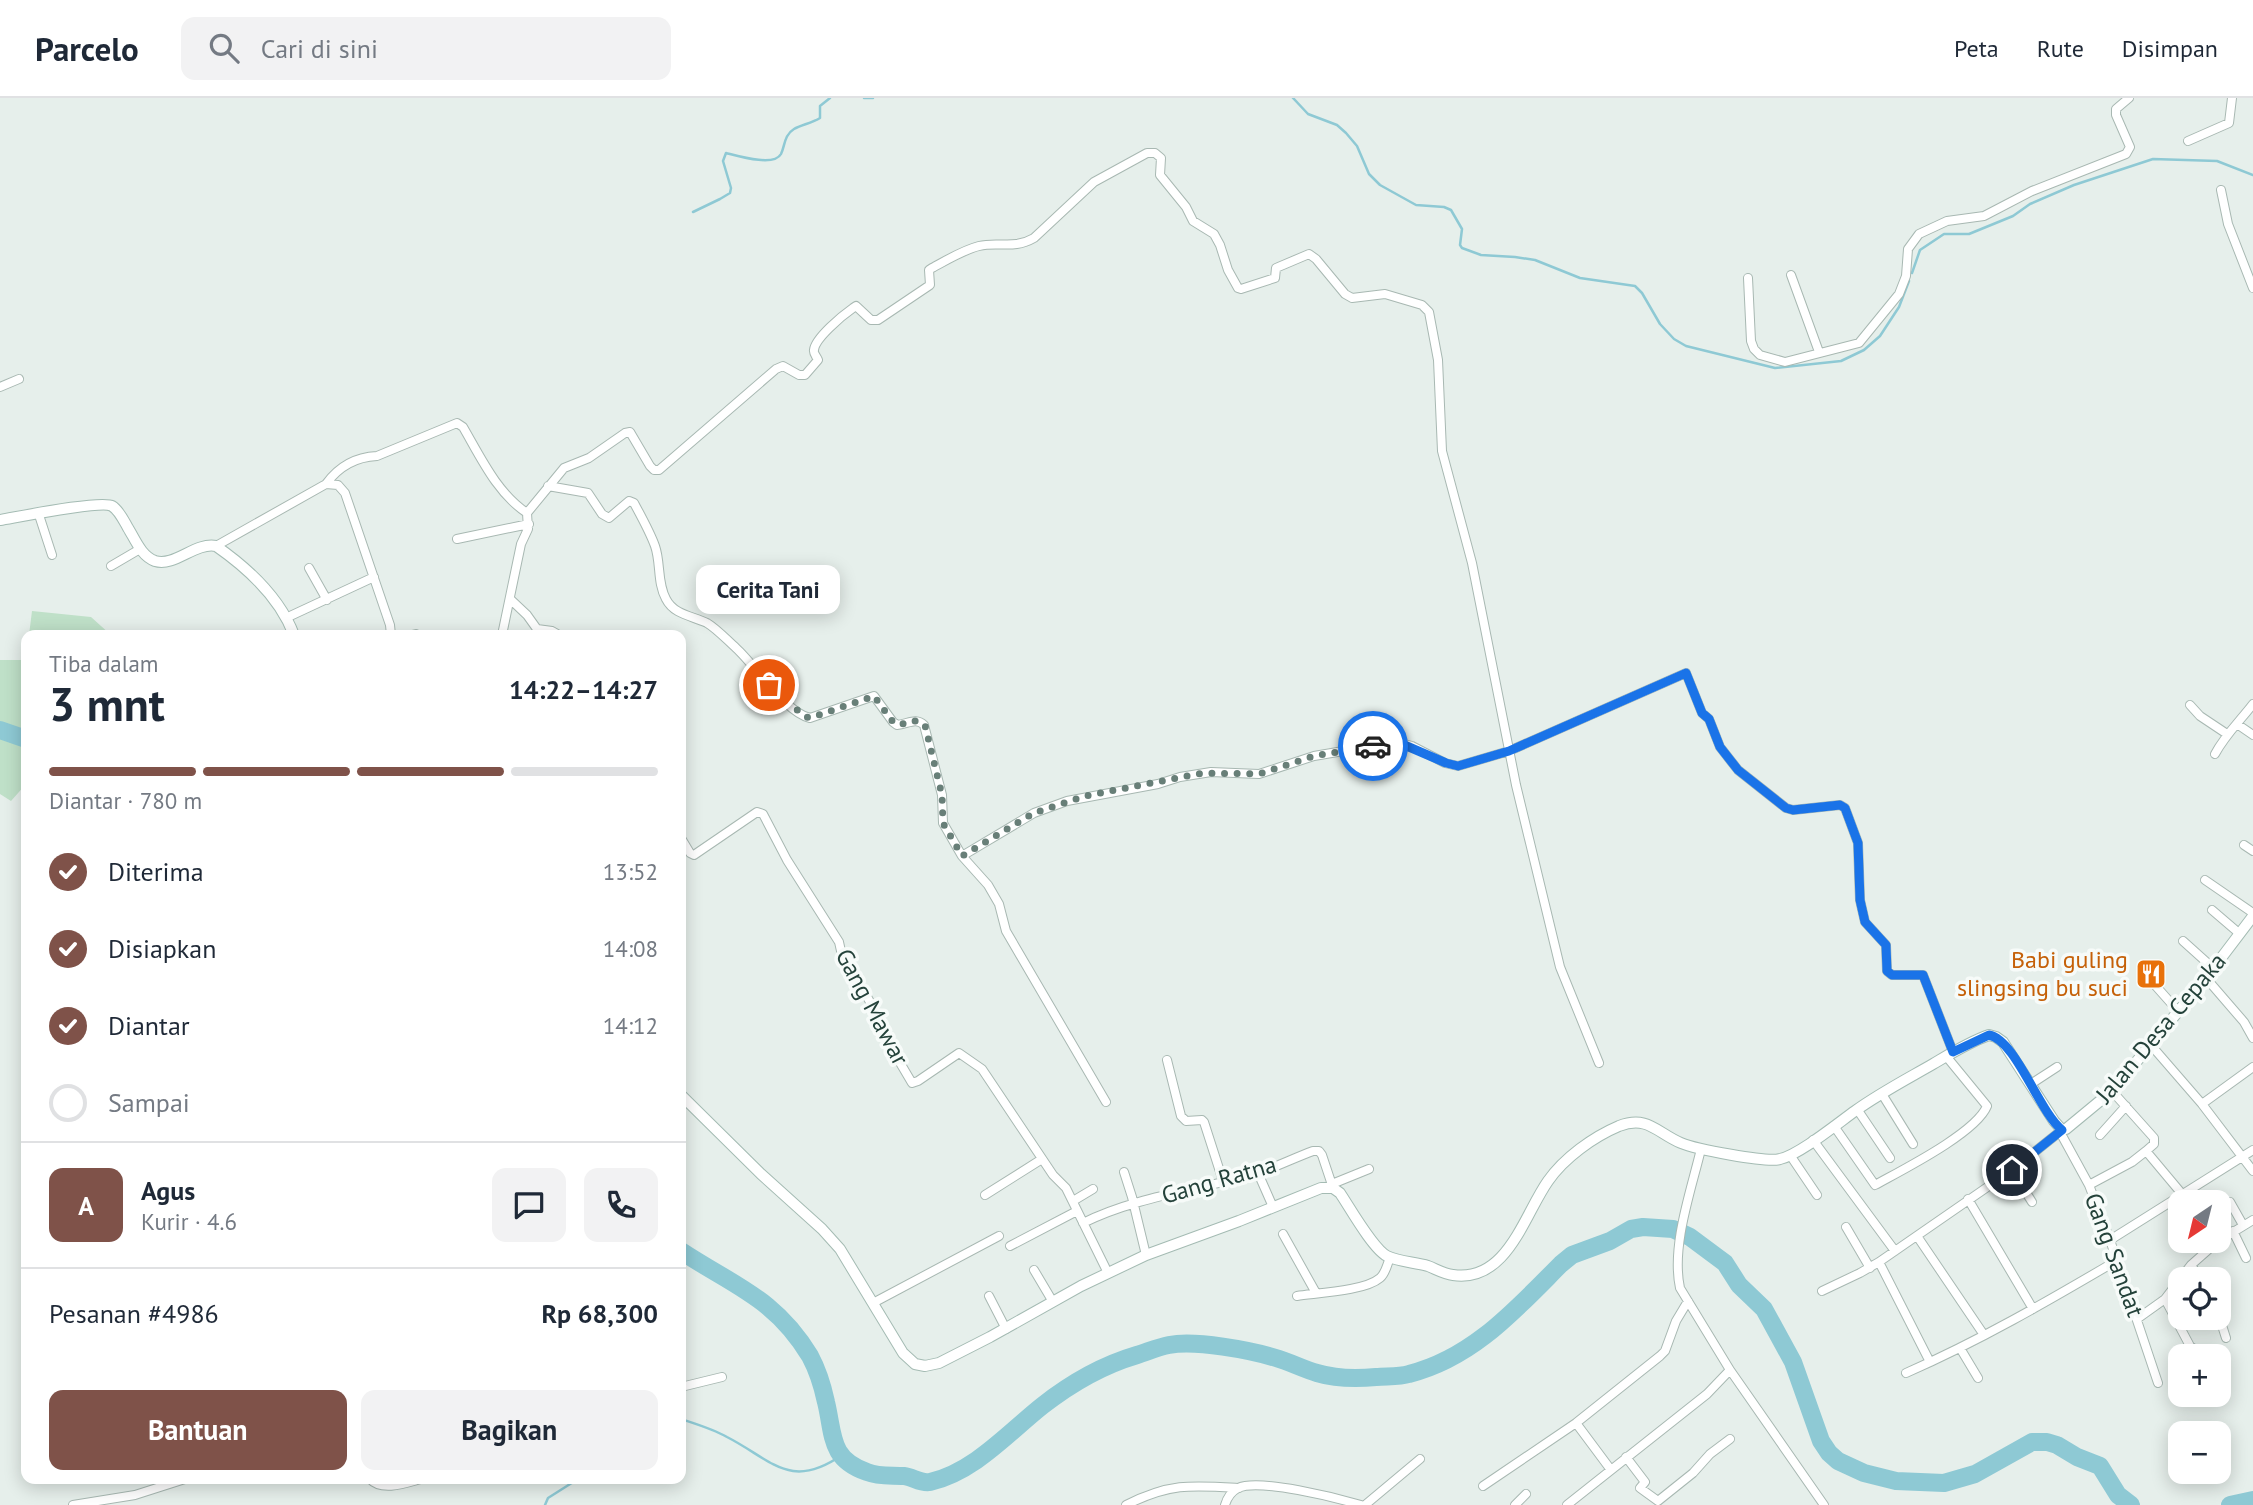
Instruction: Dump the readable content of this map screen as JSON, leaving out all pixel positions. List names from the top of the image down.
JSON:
{
  "streets": {
    "street": [
      "Gang Mawar",
      "Jalan Desa Cepaka",
      "Gang Ratna",
      "Gang Sandat"
    ]
  },
  "crossings": [
    ["Gang Mawar", "Gang Ratna"],
    ["Jalan Desa Cepaka", "Gang Sandat"]
  ],
  "places": {
    "other": ["Cerita Tani"],
    "restaurant": ["Babi guling slingsing bu suci"]
  },
  "north": "bottom left",
  "page": {
    "header": "Parcelo",
    "search": "Cari di sini",
    "nav": ["Peta", "Rute", "Disimpan"],
    "bubble": "Cerita Tani",
    "heading": ["3 mnt", "Tiba dalam", "14:22–14:27"],
    "panel": [
      "Agus",
      "Kurir · 4.6",
      "Pesanan #4986",
      "Rp 68,300"
    ],
    "bar": "Diantar · 780 m",
    "list": [
      ["Diterima", "13:52"],
      ["Disiapkan", "14:08"],
      ["Diantar", "14:12"],
      "Sampai"
    ],
    "round": "A",
    "map_buttons": ["+", "−"],
    "buttons": ["Bantuan", "Bagikan"]
  }
}
